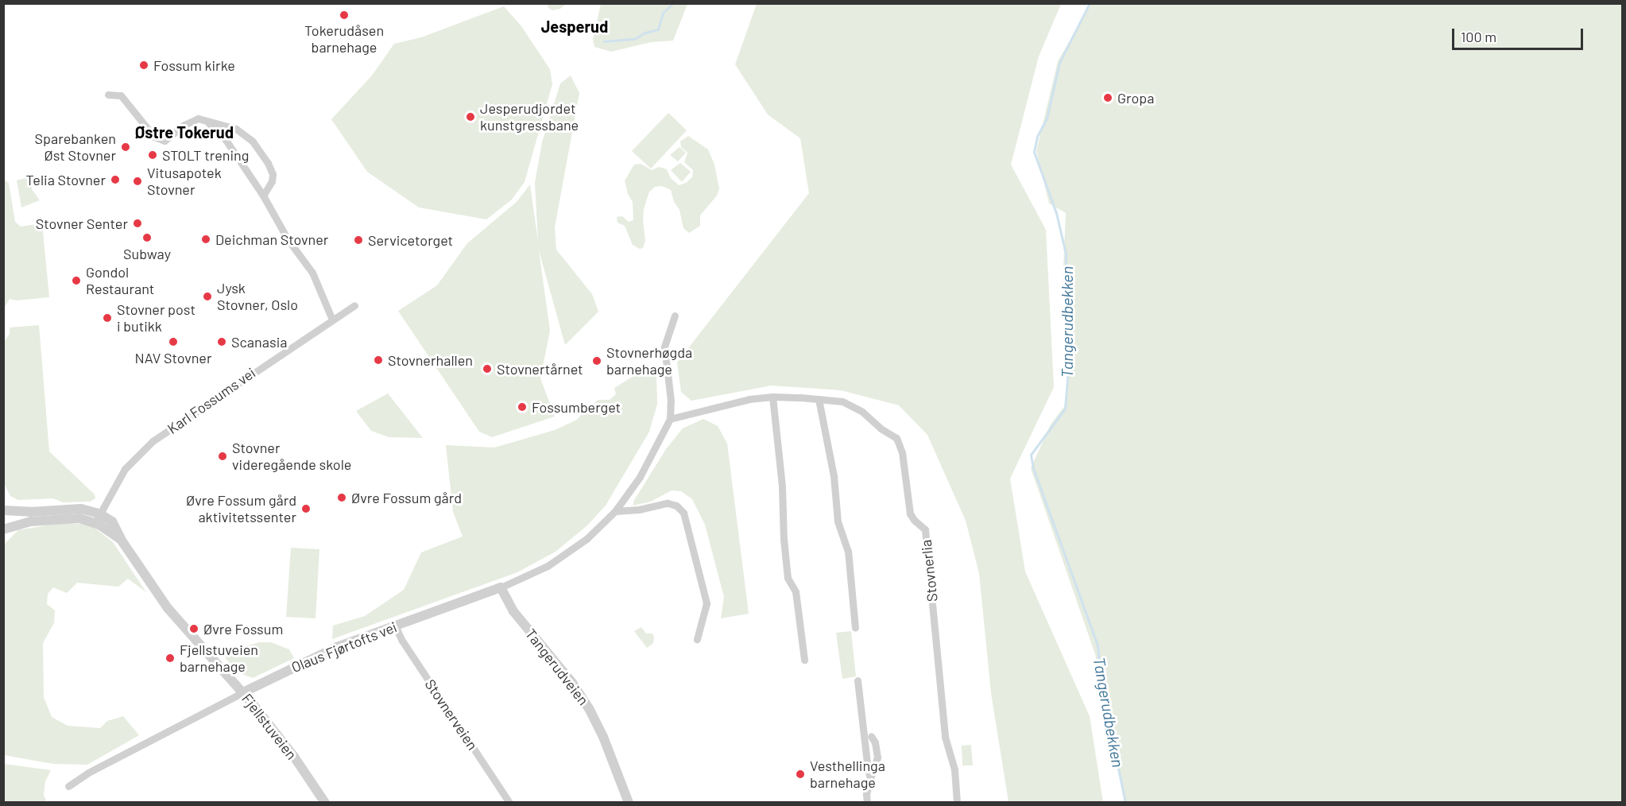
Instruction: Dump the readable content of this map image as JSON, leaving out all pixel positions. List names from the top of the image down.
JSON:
{
  "streets": {
    "street": [
      "Karl Fossums vei",
      "Stovnerlia",
      "Olaus Fjørtofts vei",
      "Tangerudveien",
      "Stovnerveien",
      "Fjellstuveien"
    ]
  },
  "crossings": [
    ["Karl Fossums vei", "Fjellstuveien"],
    ["Olaus Fjørtofts vei", "Tangerudveien"],
    ["Olaus Fjørtofts vei", "Stovnerveien"],
    ["Olaus Fjørtofts vei", "Fjellstuveien"]
  ],
  "districts": ["Jesperud", "Østre Tokerud"],
  "water": ["Tangerudbekken"],
  "places": [
    "Tokerudåsen barnehage",
    "Fossum kirke",
    "Gropa",
    "Jesperudjordet kunstgressbane",
    "Sparebanken Øst Stovner",
    "STOLT trening",
    "Telia Stovner",
    "Vitusapotek Stovner",
    "Stovner Senter",
    "Subway",
    "Deichman Stovner",
    "Servicetorget",
    "Gondol Restaurant",
    "Jysk Stovner, Oslo",
    "Stovner post i butikk",
    "NAV Stovner",
    "Scanasia",
    "Stovnerhallen",
    "Stovnerhøgda barnehage",
    "Stovnertårnet",
    "Fossumberget",
    "Stovner videregående skole",
    "Øvre Fossum gård",
    "Øvre Fossum gård aktivitetssenter",
    "Øvre Fossum",
    "Fjellstuveien barnehage",
    "Vesthellinga barnehage"
  ],
  "scale_bar": "100 m"
}
